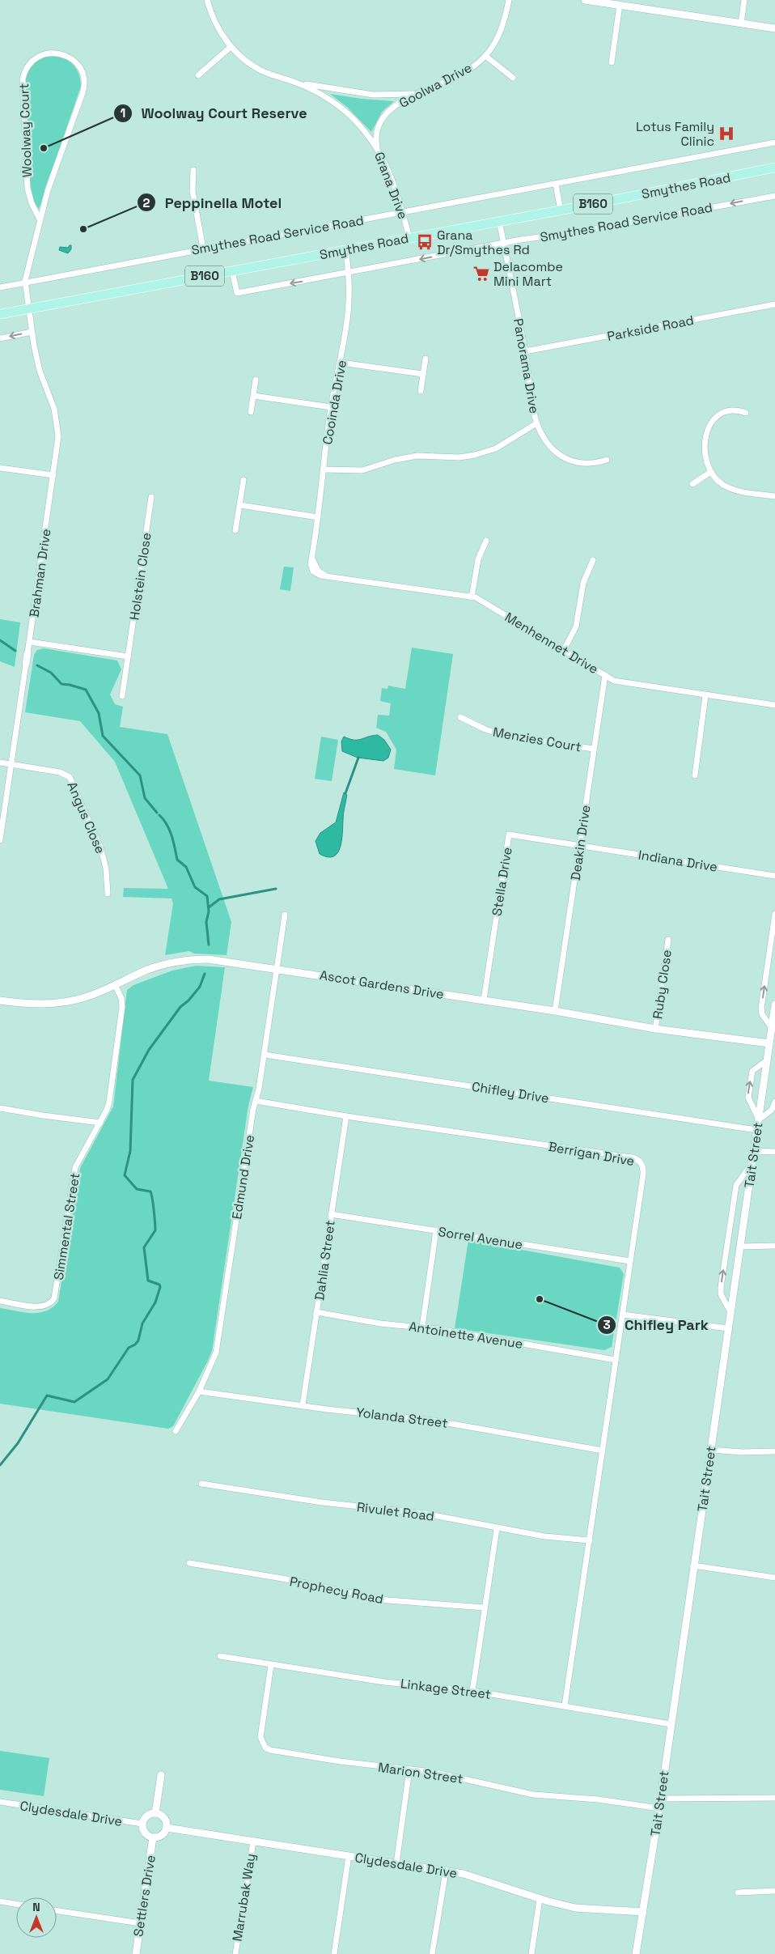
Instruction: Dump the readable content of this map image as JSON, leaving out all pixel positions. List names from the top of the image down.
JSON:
{
  "streets": {
    "main road": ["Smythes Road", "B160"],
    "street": [
      "Goolwa Drive",
      "Woolway Court",
      "Grana Drive",
      "Smythes Road Service Road",
      "Parkside Road",
      "Panorama Drive",
      "Cooinda Drive",
      "Brahman Drive",
      "Holstein Close",
      "Menhennet Drive",
      "Menzies Court",
      "Angus Close",
      "Deakin Drive",
      "Indiana Drive",
      "Stella Drive",
      "Ascot Gardens Drive",
      "Ruby Close",
      "Chifley Drive",
      "Berrigan Drive",
      "Tait Street",
      "Edmund Drive",
      "Simmental Street",
      "Sorrel Avenue",
      "Dahlia Street",
      "Antoinette Avenue",
      "Yolanda Street",
      "Rivulet Road",
      "Prophecy Road",
      "Linkage Street",
      "Marion Street",
      "Clydesdale Drive",
      "Settlers Drive",
      "Marrubak Way"
    ]
  },
  "crossings": [
    ["Goolwa Drive", "Grana Drive"],
    ["Woolway Court", "Smythes Road"],
    ["Woolway Court", "Smythes Road Service Road"],
    ["Woolway Court", "Brahman Drive"],
    ["Grana Drive", "Smythes Road"],
    ["Grana Drive", "Smythes Road Service Road"],
    ["Smythes Road", "Smythes Road Service Road"],
    ["Smythes Road", "Panorama Drive"],
    ["Smythes Road", "Cooinda Drive"],
    ["Smythes Road", "Brahman Drive"],
    ["Smythes Road Service Road", "Panorama Drive"],
    ["Smythes Road Service Road", "Cooinda Drive"],
    ["Parkside Road", "Panorama Drive"],
    ["Cooinda Drive", "Menhennet Drive"],
    ["Brahman Drive", "Angus Close"],
    ["Menhennet Drive", "Deakin Drive"],
    ["Menzies Court", "Deakin Drive"],
    ["Deakin Drive", "Indiana Drive"],
    ["Deakin Drive", "Stella Drive"],
    ["Deakin Drive", "Ascot Gardens Drive"],
    ["Indiana Drive", "Stella Drive"],
    ["Stella Drive", "Ascot Gardens Drive"],
    ["Ascot Gardens Drive", "Ruby Close"],
    ["Ascot Gardens Drive", "Tait Street"],
    ["Ascot Gardens Drive", "Edmund Drive"],
    ["Ascot Gardens Drive", "Simmental Street"],
    ["Chifley Drive", "Tait Street"],
    ["Chifley Drive", "Edmund Drive"],
    ["Berrigan Drive", "Edmund Drive"],
    ["Berrigan Drive", "Sorrel Avenue"],
    ["Berrigan Drive", "Dahlia Street"],
    ["Berrigan Drive", "Antoinette Avenue"],
    ["Berrigan Drive", "Yolanda Street"],
    ["Berrigan Drive", "Rivulet Road"],
    ["Berrigan Drive", "Linkage Street"],
    ["Tait Street", "Linkage Street"],
    ["Tait Street", "Marion Street"],
    ["Tait Street", "Clydesdale Drive"],
    ["Edmund Drive", "Yolanda Street"],
    ["Sorrel Avenue", "Dahlia Street"],
    ["Dahlia Street", "Antoinette Avenue"],
    ["Dahlia Street", "Yolanda Street"],
    ["Linkage Street", "Marion Street"],
    ["Clydesdale Drive", "Settlers Drive"],
    ["Clydesdale Drive", "Marrubak Way"]
  ],
  "places": {
    "hospital": ["Lotus Family Clinic"],
    "other": ["Woolway Court Reserve", "Peppinella Motel", "Chifley Park"],
    "bus stop": ["Grana Dr/Smythes Rd"],
    "supermarket": ["Delacombe Mini Mart"]
  },
  "north": "top"
}
